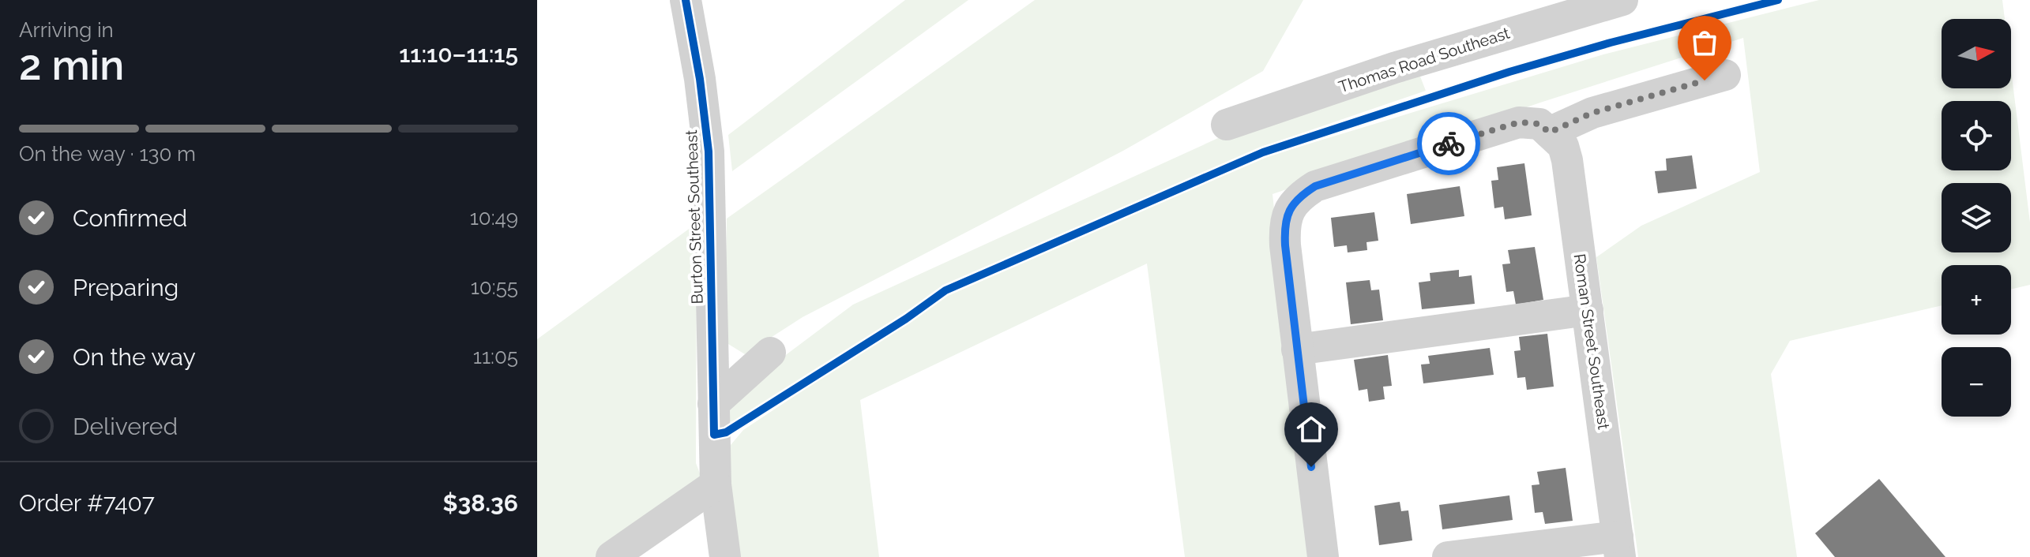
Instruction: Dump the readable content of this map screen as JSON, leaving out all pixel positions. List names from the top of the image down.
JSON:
{
  "streets": {
    "street": ["Thomas Road Southeast", "Burton Street Southeast", "Roman Street Southeast"]
  },
  "north": "right",
  "page": {
    "heading": ["2 min", "Arriving in", "11:10–11:15"],
    "panel": ["Order #7407", "$38.36"],
    "map_buttons": ["+", "−"],
    "bar": "On the way · 130 m",
    "list": [
      ["Confirmed", "10:49"],
      ["Preparing", "10:55"],
      ["On the way", "11:05"],
      "Delivered"
    ]
  }
}
